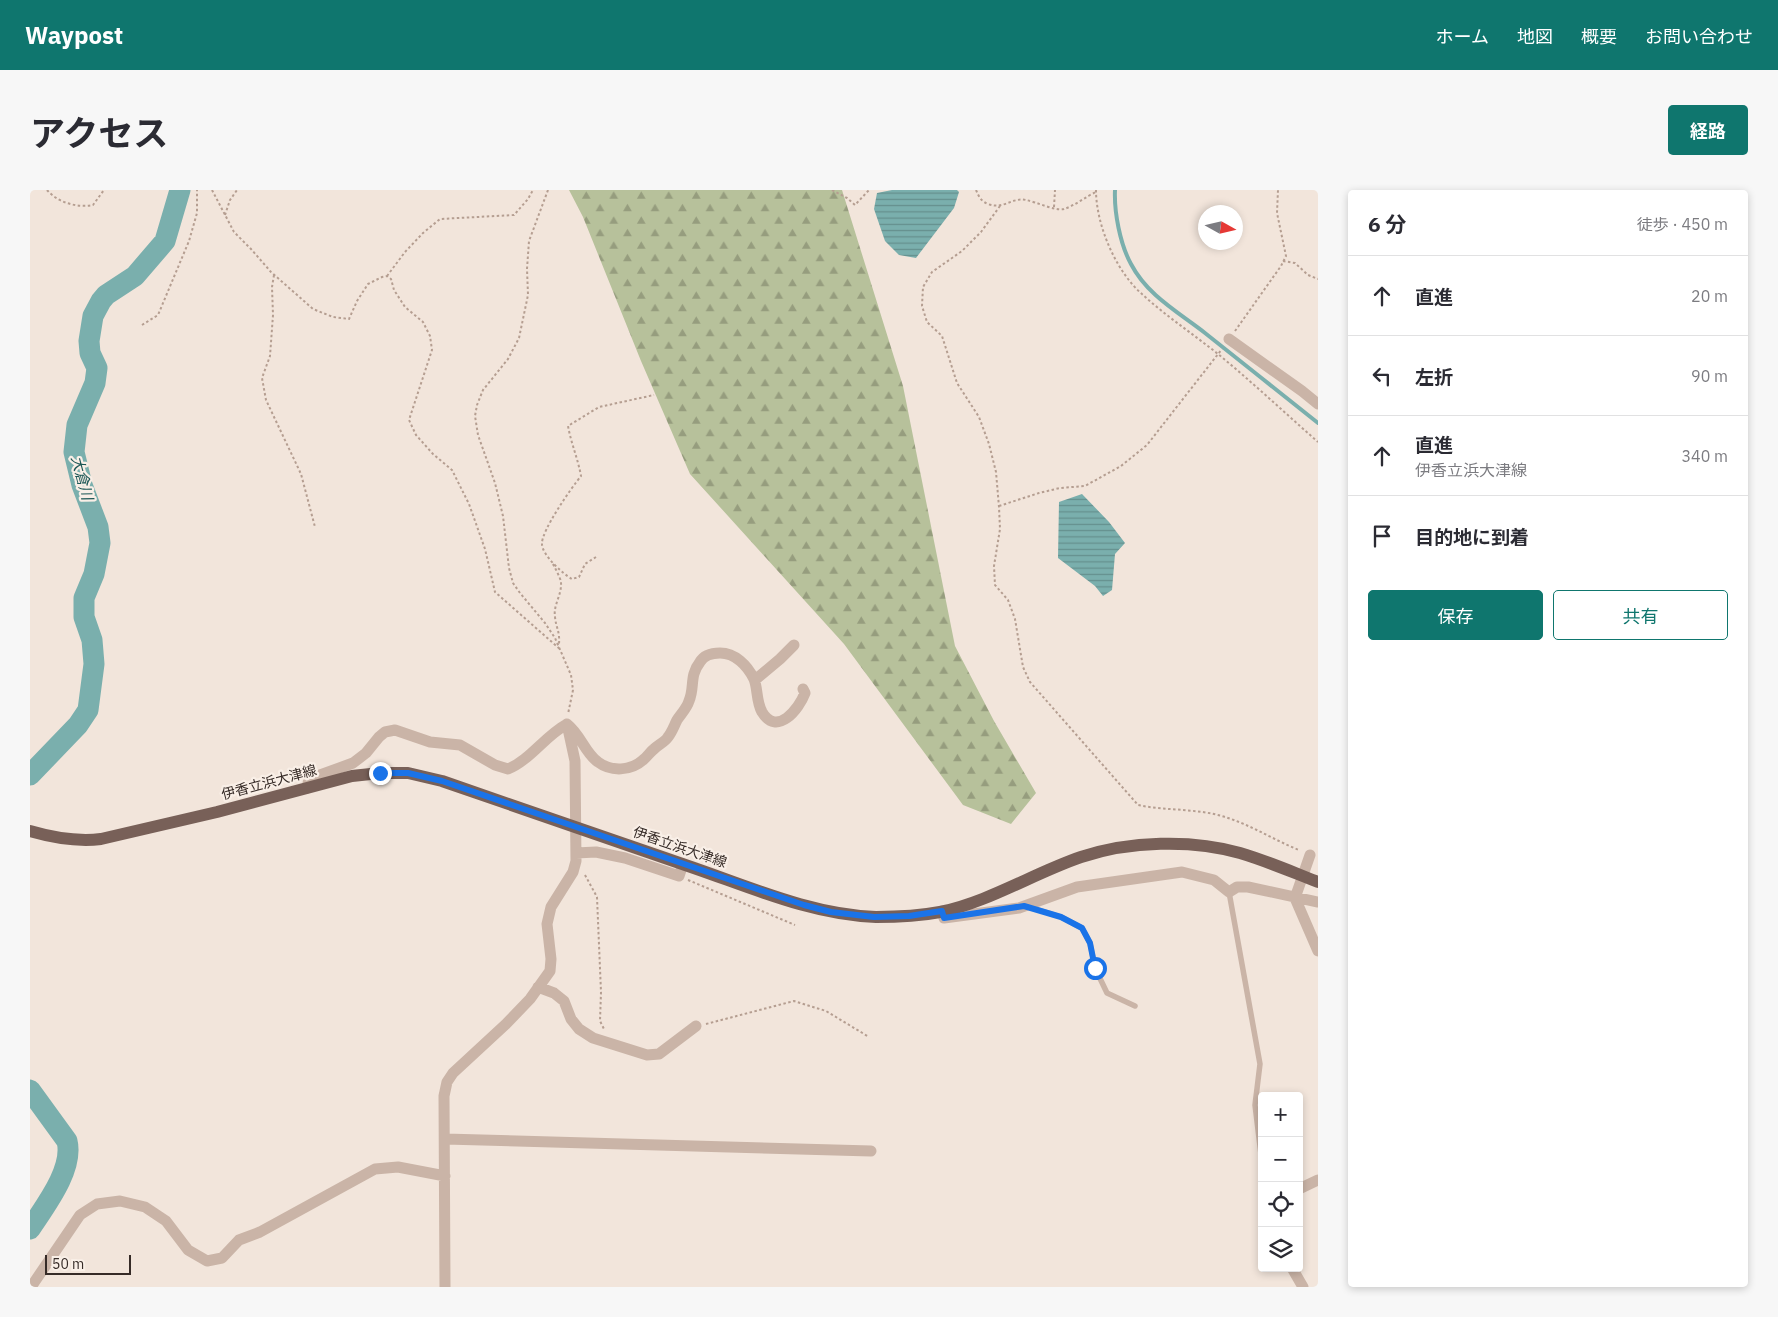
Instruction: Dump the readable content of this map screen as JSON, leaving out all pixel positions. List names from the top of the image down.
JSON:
{
  "streets": {
    "main road": ["伊香立浜大津線"]
  },
  "water": ["大倉川"],
  "scale_bar": "50 m",
  "north": "right",
  "page": {
    "header": "Waypost",
    "nav": [
      "ホーム",
      "地図",
      "概要",
      "お問い合わせ"
    ],
    "title": "アクセス",
    "buttons": [
      "経路",
      ["保存", "共有"]
    ],
    "heading": ["6 分", "徒歩 · 450 m"],
    "list": [
      ["直進", "20 m"],
      ["左折", "90 m"],
      ["直進", "伊香立浜大津線", "340 m"],
      "目的地に到着"
    ],
    "map_buttons": ["+", "−"],
    "scale": "50 m"
  }
}
